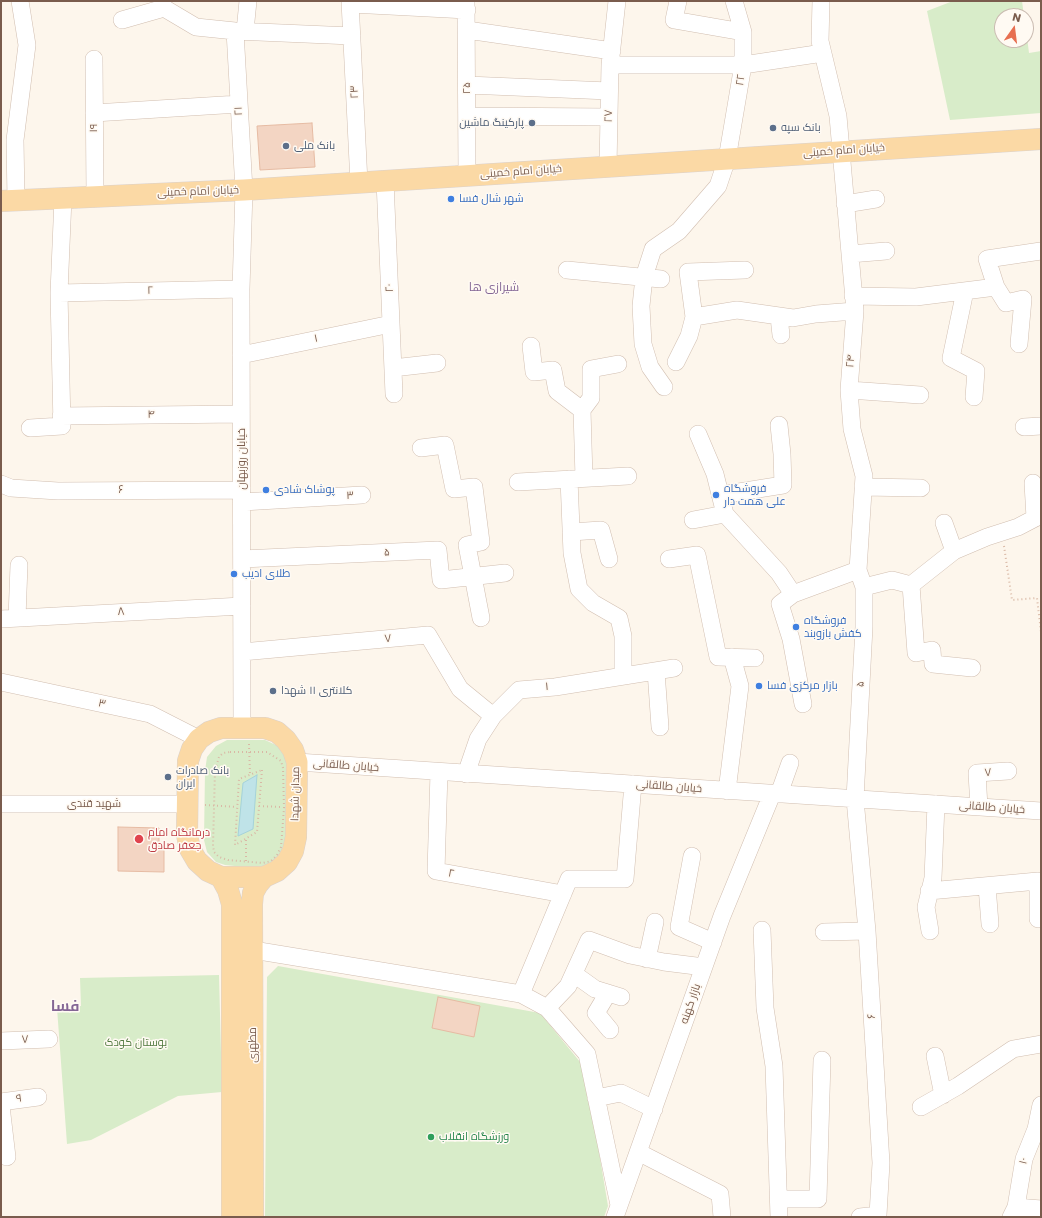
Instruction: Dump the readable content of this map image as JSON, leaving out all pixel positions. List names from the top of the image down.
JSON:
{
  "streets": {
    "main road": ["خیابان امام خمینی", "میدان شهدا", "مطهری"],
    "street": [
      "۲۲",
      "۲۵",
      "۲۳",
      "۲۱",
      "۲۷",
      "۱۹",
      "۲۰",
      "۲",
      "۱",
      "۲۴",
      "۴",
      "خیابان روزبهان",
      "۶",
      "۳",
      "۵",
      "۸",
      "۷",
      "خیابان طالقانی",
      "شهید قندی",
      "بازار کهنه",
      "۹",
      "۱۰"
    ]
  },
  "crossings": [
    ["۲۲", "خیابان امام خمینی"],
    ["۲۵", "خیابان امام خمینی"],
    ["۲۳", "خیابان امام خمینی"],
    ["۲۱", "خیابان امام خمینی"],
    ["۲۱", "خیابان روزبهان"],
    ["۲۷", "خیابان امام خمینی"],
    ["۱۹", "خیابان امام خمینی"],
    ["خیابان امام خمینی", "۲۰"],
    ["خیابان امام خمینی", "۲۴"],
    ["خیابان امام خمینی", "خیابان روزبهان"],
    ["۲۰", "۱"],
    ["۲", "خیابان روزبهان"],
    ["۲", "خیابان طالقانی"],
    ["۱", "خیابان روزبهان"],
    ["۱", "۷"],
    ["۱", "خیابان طالقانی"],
    ["۲۴", "۵"],
    ["۴", "خیابان روزبهان"],
    ["خیابان روزبهان", "۶"],
    ["خیابان روزبهان", "۳"],
    ["خیابان روزبهان", "۵"],
    ["خیابان روزبهان", "۸"],
    ["خیابان روزبهان", "۷"],
    ["خیابان روزبهان", "میدان شهدا"],
    ["۶", "۳"],
    ["۶", "۵"],
    ["۶", "خیابان طالقانی"],
    ["۳", "میدان شهدا"],
    ["۵", "خیابان طالقانی"],
    ["۷", "خیابان طالقانی"],
    ["خیابان طالقانی", "میدان شهدا"],
    ["خیابان طالقانی", "بازار کهنه"],
    ["میدان شهدا", "مطهری"]
  ],
  "districts": ["شیرازی ها", "فسا"],
  "parks": ["بوستان کودک"],
  "places": [
    "پارکینگ ماشین",
    "بانک سپه",
    "بانک ملی",
    "شهر شال فسا",
    "پوشاک شادی",
    "فروشگاه علی همت دار",
    "طلای ادیب",
    "فروشگاه کفش بازوبند",
    "بازار مرکزی فسا",
    "کلانتری ۱۱ شهدا",
    "بانک صادرات ایران",
    "درمانگاه امام جعفر صادق",
    "ورزشگاه انقلاب"
  ],
  "north": "top"
}
